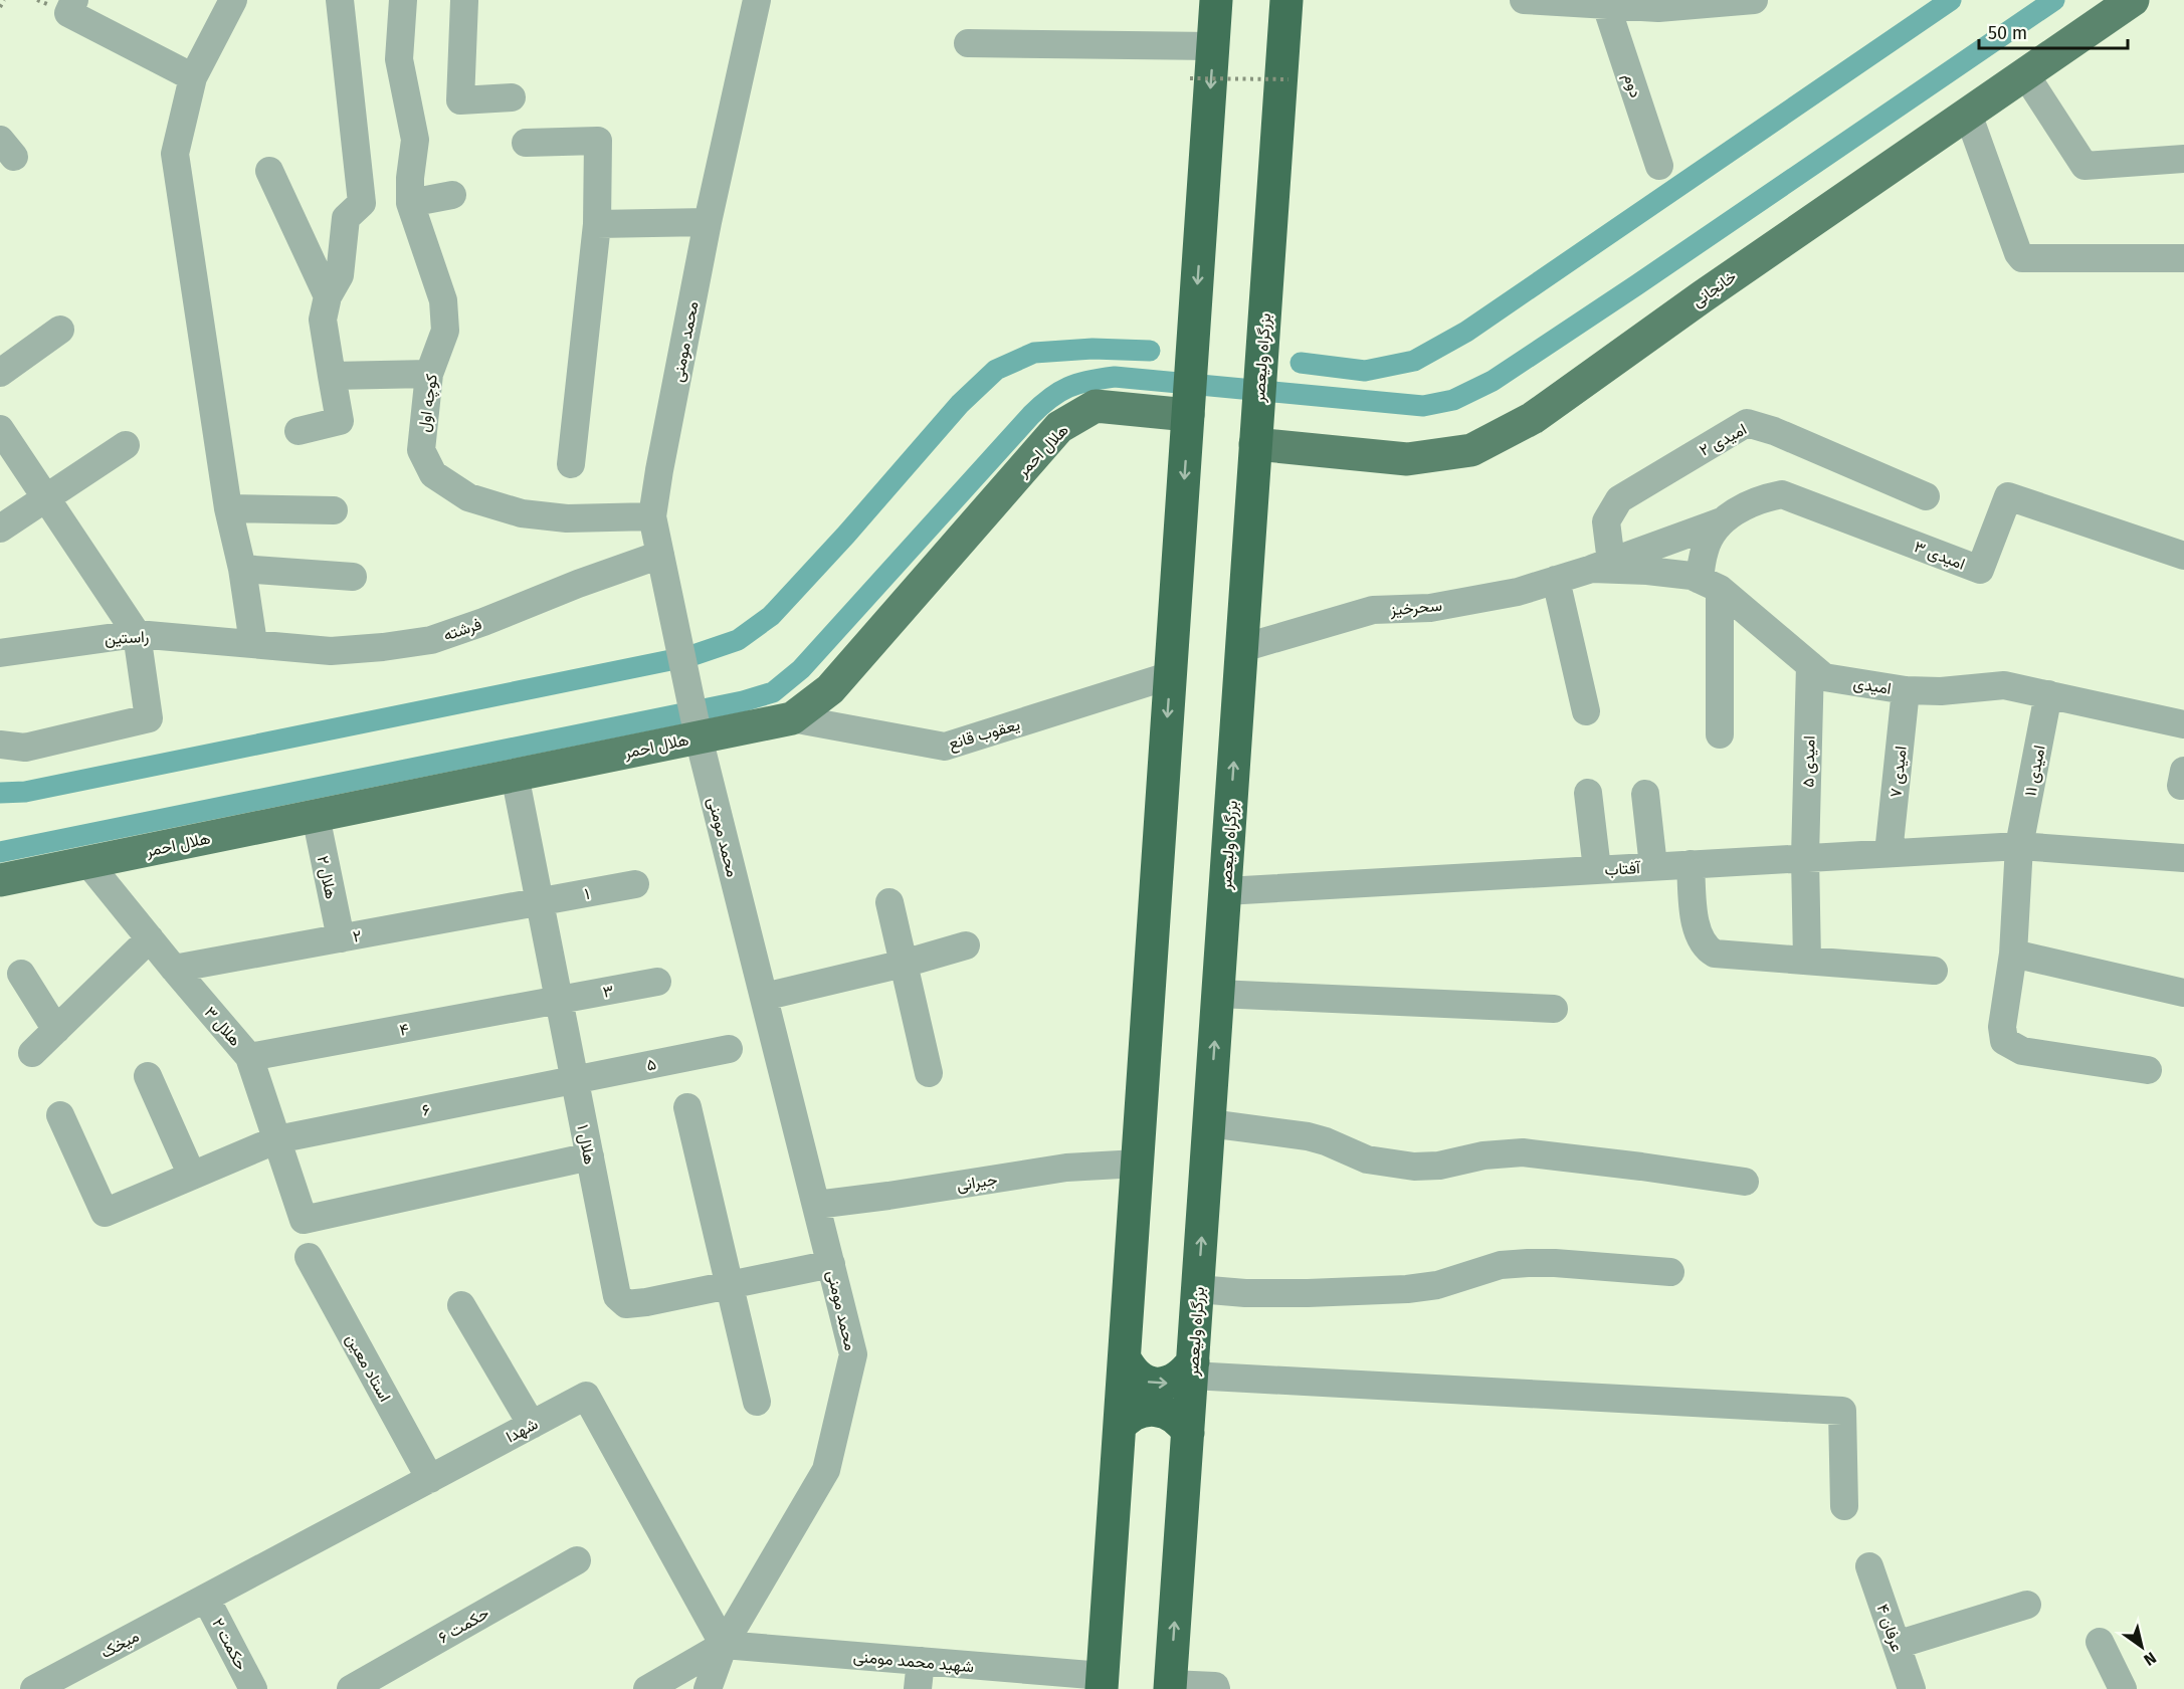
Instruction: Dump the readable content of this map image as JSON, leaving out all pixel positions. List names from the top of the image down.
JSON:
{
  "streets": {
    "highway": ["بزرگراه ولیعصر"],
    "main road": ["خانجانی", "هلال احمر"],
    "street": [
      "دوم",
      "محمد مومنی",
      "کوچه اول",
      "امیدی ۲",
      "امیدی ۳",
      "سحرخیز",
      "فرشته",
      "راستین",
      "امیدی",
      "یعقوب قانع",
      "امیدی ۵",
      "امیدی ۱۱",
      "امیدی ۷",
      "آفتاب",
      "هلال ۲",
      "۱",
      "۲",
      "۳",
      "هلال ۳",
      "۴",
      "۵",
      "۶",
      "هلال ۱",
      "جیرانی",
      "استاد معین",
      "شهدا",
      "حکمت ۶",
      "عرفان ۴",
      "میخک",
      "حکمت ۲",
      "شهید محمد مومنی"
    ]
  },
  "crossings": [
    ["خانجانی", "بزرگراه ولیعصر"],
    ["محمد مومنی", "کوچه اول"],
    ["محمد مومنی", "هلال احمر"],
    ["محمد مومنی", "فرشته"],
    ["محمد مومنی", "هلال ۱"],
    ["محمد مومنی", "جیرانی"],
    ["محمد مومنی", "شهدا"],
    ["محمد مومنی", "شهید محمد مومنی"],
    ["بزرگراه ولیعصر", "سحرخیز"],
    ["بزرگراه ولیعصر", "آفتاب"],
    ["امیدی ۲", "امیدی ۳"],
    ["امیدی ۲", "سحرخیز"],
    ["امیدی ۲", "امیدی"],
    ["هلال احمر", "یعقوب قانع"],
    ["هلال احمر", "هلال ۲"],
    ["هلال احمر", "هلال ۳"],
    ["هلال احمر", "هلال ۱"],
    ["امیدی ۳", "سحرخیز"],
    ["امیدی ۳", "امیدی"],
    ["سحرخیز", "امیدی"],
    ["فرشته", "راستین"],
    ["امیدی", "امیدی ۵"],
    ["امیدی", "امیدی ۱۱"],
    ["امیدی", "امیدی ۷"],
    ["امیدی ۵", "آفتاب"],
    ["امیدی ۱۱", "آفتاب"],
    ["امیدی ۷", "آفتاب"],
    ["هلال ۲", "۲"],
    ["۱", "۲"],
    ["۱", "هلال ۱"],
    ["۲", "هلال ۳"],
    ["۲", "هلال ۱"],
    ["۳", "۴"],
    ["۳", "هلال ۱"],
    ["هلال ۳", "۴"],
    ["هلال ۳", "۶"],
    ["هلال ۳", "هلال ۱"],
    ["۴", "هلال ۱"],
    ["۵", "۶"],
    ["۵", "هلال ۱"],
    ["۶", "هلال ۱"],
    ["استاد معین", "شهدا"],
    ["شهدا", "میخک"],
    ["شهدا", "حکمت ۲"],
    ["شهدا", "شهید محمد مومنی"],
    ["میخک", "حکمت ۲"]
  ],
  "scale_bar": "50 m",
  "north": "bottom right"
}
